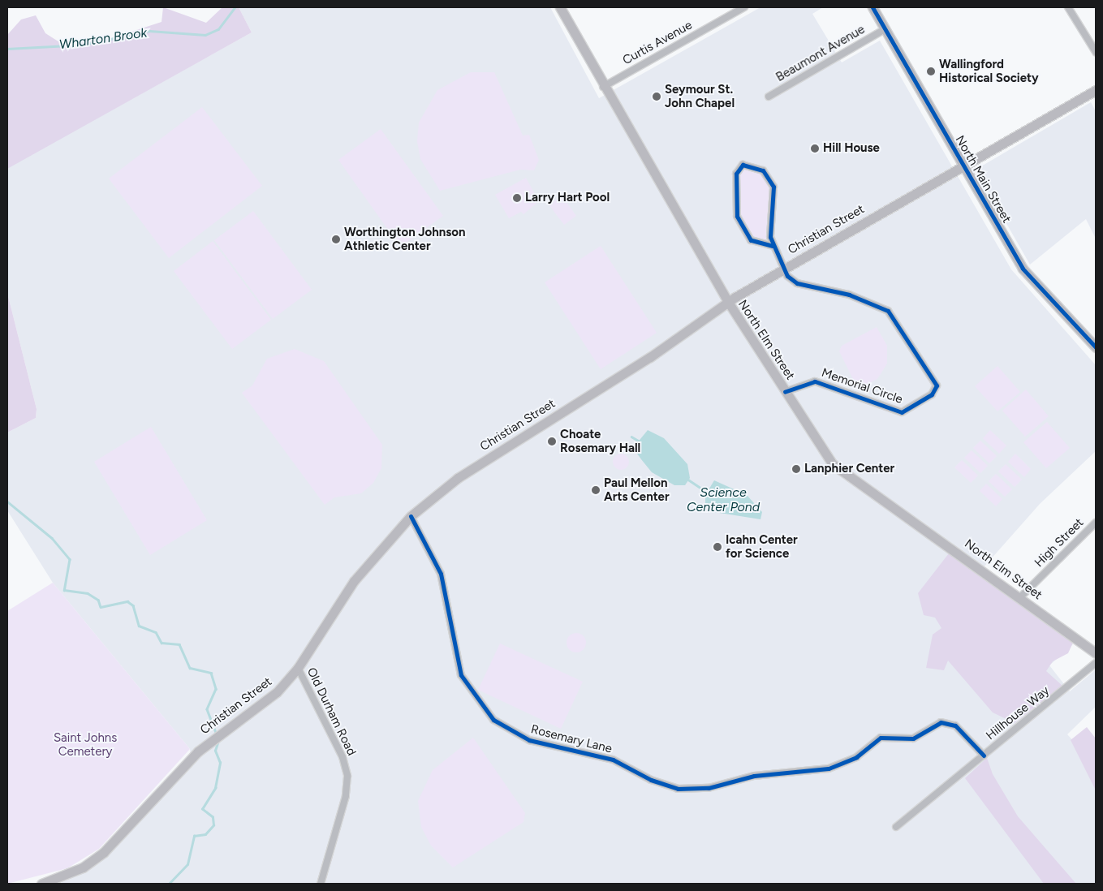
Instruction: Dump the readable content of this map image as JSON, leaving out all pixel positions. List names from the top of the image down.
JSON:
{
  "streets": {
    "main road": ["North Main Street", "Christian Street", "North Elm Street"],
    "street": [
      "Curtis Avenue",
      "Beaumont Avenue",
      "Memorial Circle",
      "High Street",
      "Old Durham Road",
      "Hillhouse Way",
      "Rosemary Lane"
    ]
  },
  "crossings": [
    ["Curtis Avenue", "North Elm Street"],
    ["Beaumont Avenue", "North Main Street"],
    ["North Main Street", "Christian Street"],
    ["Christian Street", "North Elm Street"],
    ["Christian Street", "Memorial Circle"],
    ["Christian Street", "Old Durham Road"],
    ["Christian Street", "Rosemary Lane"],
    ["North Elm Street", "Memorial Circle"],
    ["North Elm Street", "High Street"],
    ["Hillhouse Way", "Rosemary Lane"]
  ],
  "water": ["Wharton Brook", "Science Center Pond"],
  "parks": ["Saint Johns Cemetery"],
  "places": [
    "Wallingford Historical Society",
    "Seymour St. John Chapel",
    "Hill House",
    "Larry Hart Pool",
    "Worthington Johnson Athletic Center",
    "Choate Rosemary Hall",
    "Lanphier Center",
    "Paul Mellon Arts Center",
    "Icahn Center for Science"
  ]
}
